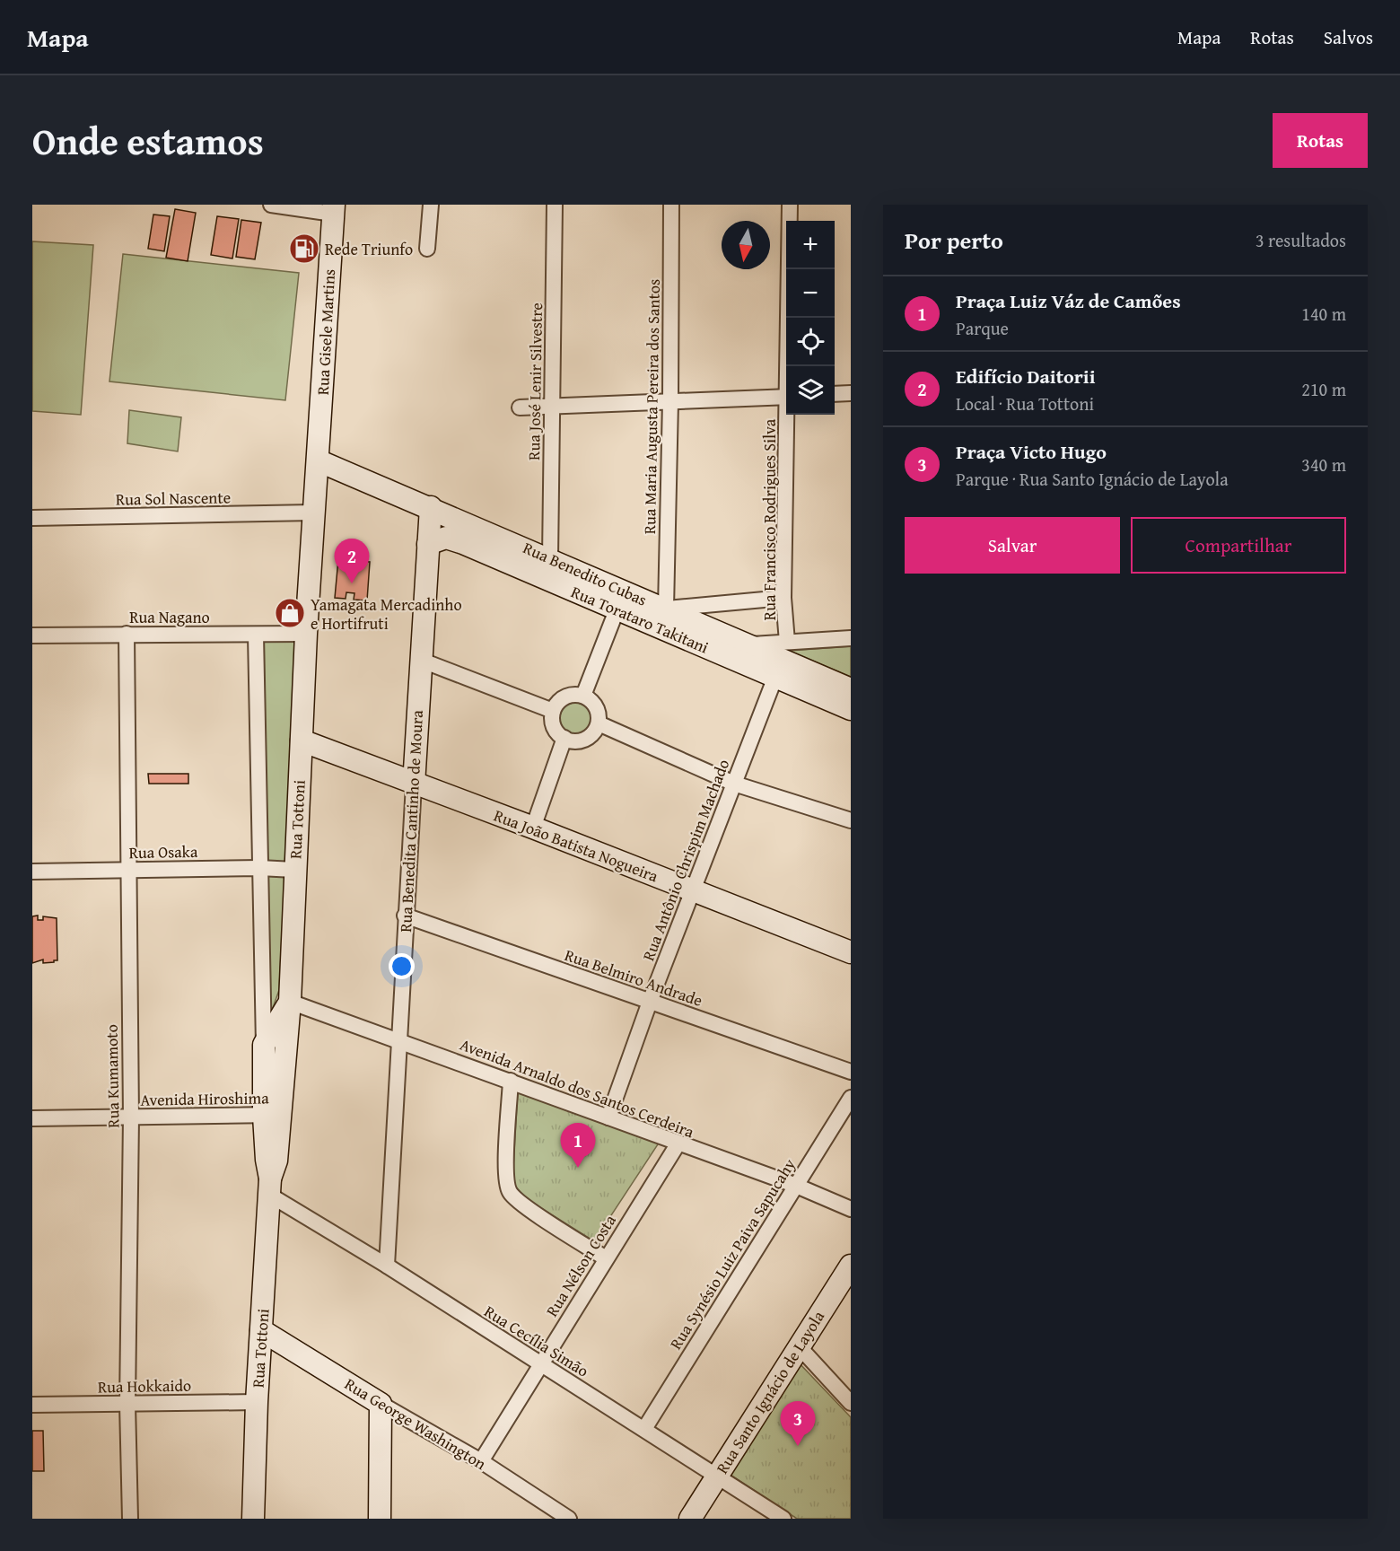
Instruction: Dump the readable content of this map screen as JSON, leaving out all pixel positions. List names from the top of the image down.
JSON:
{
  "streets": {
    "street": [
      "Rua Gisele Martins",
      "Rua José Lenir Silvestre",
      "Rua Maria Augusta Pereira dos Santos",
      "Rua Sol Nascente",
      "Rua Francisco Rodrigues Silva",
      "Rua Benedito Cubas",
      "Rua Nagano",
      "Rua Torataro Takitani",
      "Rua Tottoni",
      "Rua Benedita Cantinho de Moura",
      "Rua João Batista Nogueira",
      "Rua Osaka",
      "Rua Antônio Chrispim Machado",
      "Rua Belmiro Andrade",
      "Rua Kumamoto",
      "Avenida Arnaldo dos Santos Cerdeira",
      "Avenida Hiroshima",
      "Rua Synésio Luiz Paiva Sapucahy",
      "Rua Nélson Costa",
      "Rua Cecília Simão",
      "Rua Hokkaido",
      "Rua Santo Ignácio de Layola",
      "Rua George Washington"
    ]
  },
  "crossings": [
    ["Rua Gisele Martins", "Rua Benedito Cubas"],
    ["Rua Gisele Martins", "Rua Tottoni"],
    ["Rua José Lenir Silvestre", "Rua Benedito Cubas"],
    ["Rua Maria Augusta Pereira dos Santos", "Rua Benedito Cubas"],
    ["Rua Sol Nascente", "Rua Tottoni"],
    ["Rua Benedito Cubas", "Rua Torataro Takitani"],
    ["Rua Benedito Cubas", "Rua Tottoni"],
    ["Rua Benedito Cubas", "Rua Benedita Cantinho de Moura"],
    ["Rua Nagano", "Rua Tottoni"],
    ["Rua Nagano", "Rua Kumamoto"],
    ["Rua Torataro Takitani", "Rua Benedita Cantinho de Moura"],
    ["Rua Torataro Takitani", "Rua Antônio Chrispim Machado"],
    ["Rua Tottoni", "Rua João Batista Nogueira"],
    ["Rua Tottoni", "Rua Osaka"],
    ["Rua Tottoni", "Avenida Arnaldo dos Santos Cerdeira"],
    ["Rua Tottoni", "Avenida Hiroshima"],
    ["Rua Tottoni", "Rua Cecília Simão"],
    ["Rua Tottoni", "Rua Hokkaido"],
    ["Rua Tottoni", "Rua George Washington"],
    ["Rua Benedita Cantinho de Moura", "Rua João Batista Nogueira"],
    ["Rua Benedita Cantinho de Moura", "Rua Belmiro Andrade"],
    ["Rua Benedita Cantinho de Moura", "Avenida Arnaldo dos Santos Cerdeira"],
    ["Rua Benedita Cantinho de Moura", "Rua Cecília Simão"],
    ["Rua João Batista Nogueira", "Rua Antônio Chrispim Machado"],
    ["Rua Osaka", "Rua Kumamoto"],
    ["Rua Antônio Chrispim Machado", "Rua Belmiro Andrade"],
    ["Rua Antônio Chrispim Machado", "Avenida Arnaldo dos Santos Cerdeira"],
    ["Rua Kumamoto", "Avenida Hiroshima"],
    ["Rua Kumamoto", "Rua Hokkaido"],
    ["Avenida Arnaldo dos Santos Cerdeira", "Rua Synésio Luiz Paiva Sapucahy"],
    ["Avenida Arnaldo dos Santos Cerdeira", "Rua Nélson Costa"],
    ["Rua Synésio Luiz Paiva Sapucahy", "Rua Cecília Simão"],
    ["Rua Nélson Costa", "Rua Cecília Simão"],
    ["Rua Nélson Costa", "Rua George Washington"],
    ["Rua Cecília Simão", "Rua Santo Ignácio de Layola"]
  ],
  "places": {
    "fuel station": ["Rede Triunfo"],
    "shop": ["Yamagata Mercadinho e Hortifruti"]
  },
  "north": "bottom",
  "page": {
    "header": "Mapa",
    "nav": ["Mapa", "Rotas", "Salvos"],
    "title": "Onde estamos",
    "buttons": [
      "Rotas",
      ["Salvar", "Compartilhar"]
    ],
    "heading": ["Por perto", "3 resultados"],
    "map_buttons": ["+", "−"],
    "list": [
      {
        "mark": "1",
        "name": "Praça Luiz Váz de Camões",
        "note": "Parque",
        "value": "140 m"
      },
      {
        "mark": "2",
        "name": "Edifício Daitorii",
        "note": "Local · Rua Tottoni",
        "value": "210 m"
      },
      {
        "mark": "3",
        "name": "Praça Victo Hugo",
        "note": "Parque · Rua Santo Ignácio de Layola",
        "value": "340 m"
      }
    ],
    "pins": ["2", "1", "3"]
  }
}
